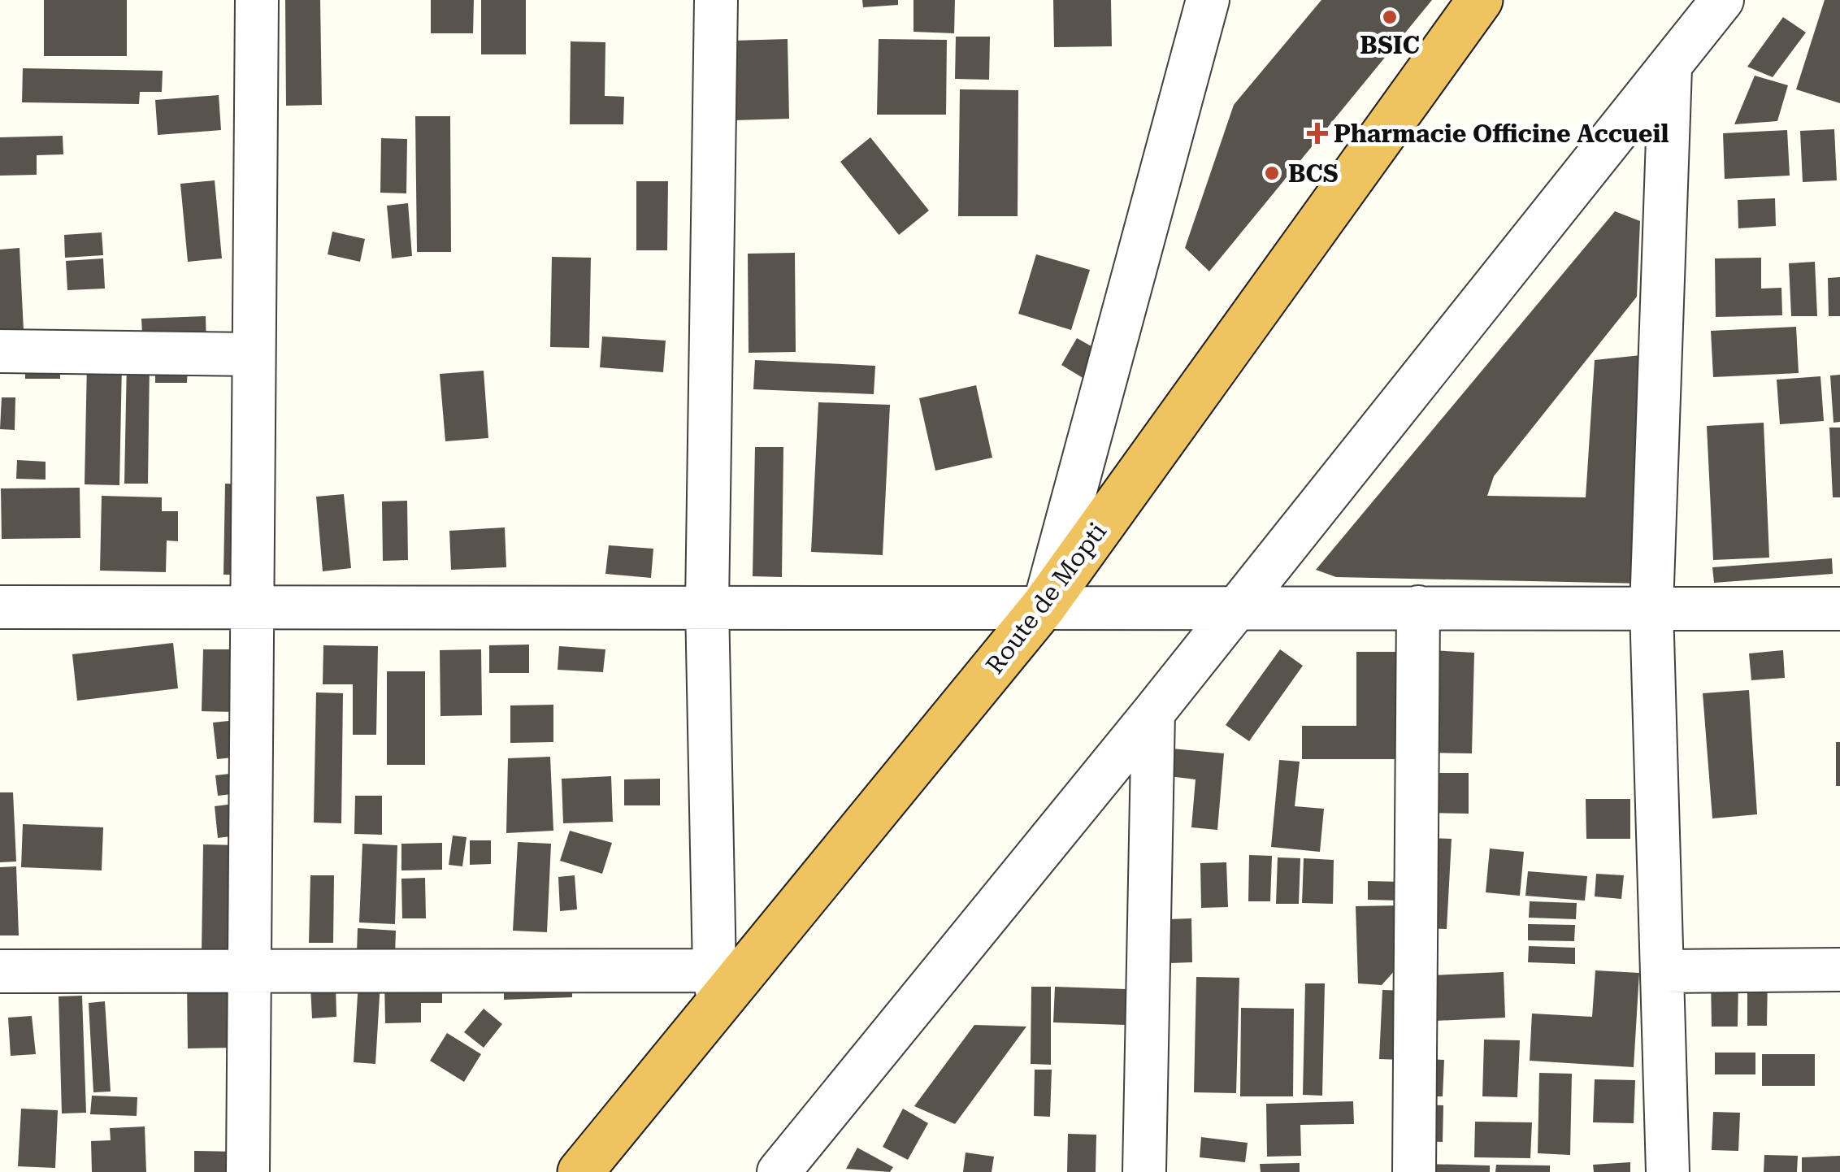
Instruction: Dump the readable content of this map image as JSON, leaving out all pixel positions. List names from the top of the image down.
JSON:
{
  "streets": {
    "highway": ["Route de Mopti"]
  },
  "places": {
    "other": ["BSIC", "BCS"],
    "health": ["Pharmacie Officine Accueil"]
  }
}
